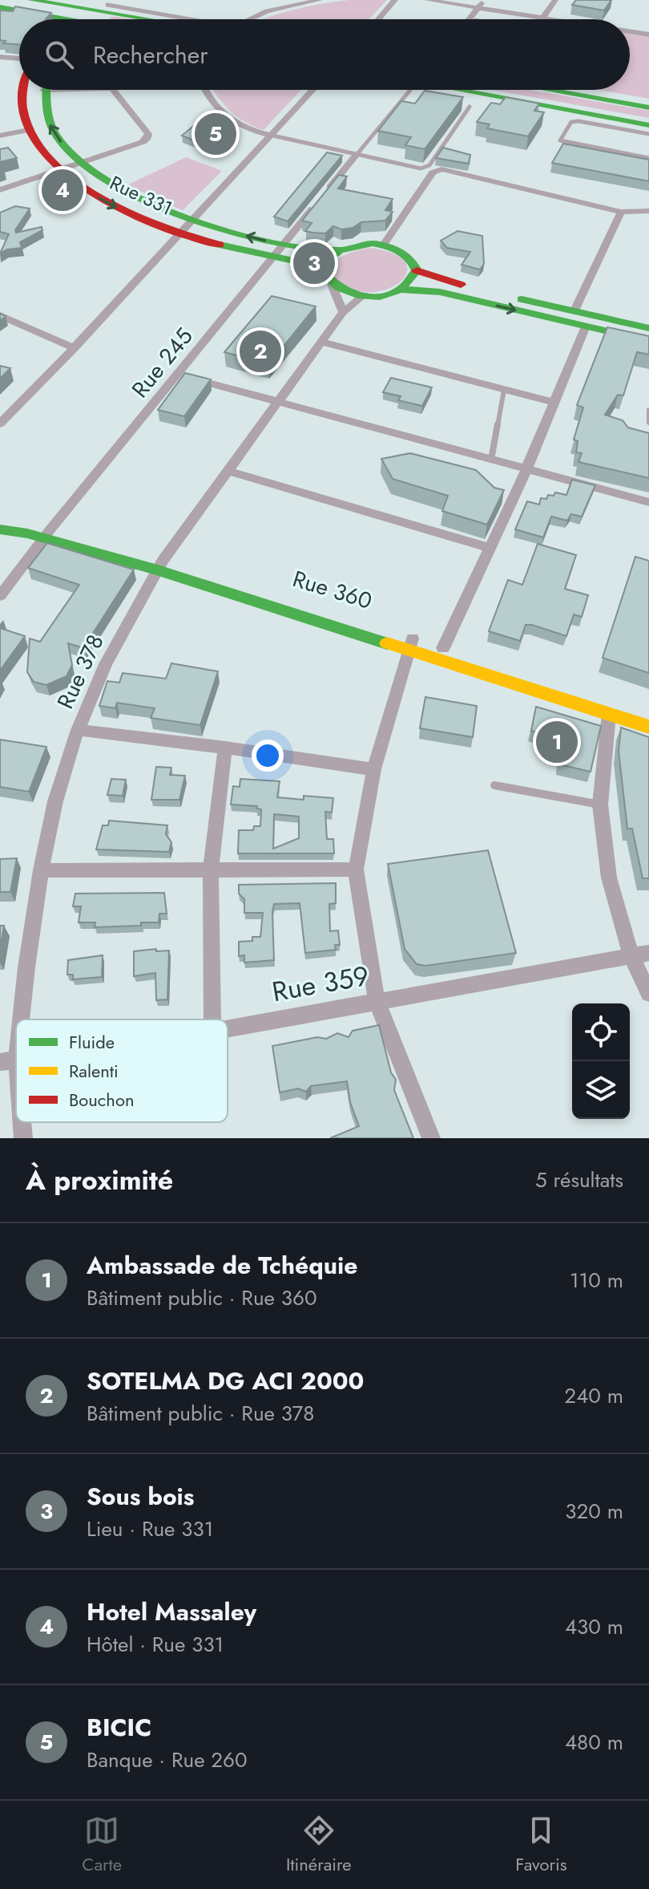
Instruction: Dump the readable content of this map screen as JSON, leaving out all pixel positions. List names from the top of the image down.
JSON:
{
  "streets": {
    "street": [
      "Rue 331",
      "Rue 245",
      "Rue 360",
      "Rue 378",
      "Rue 359"
    ]
  },
  "crossings": [
    ["Rue 331", "Rue 245"],
    ["Rue 331", "Rue 378"],
    ["Rue 245", "Rue 360"],
    ["Rue 360", "Rue 378"]
  ],
  "legend": ["Fluide", "Ralenti", "Bouchon"],
  "page": {
    "search": "Rechercher",
    "pins": [
      "5",
      "4",
      "3",
      "2",
      "1"
    ],
    "heading": ["À proximité", "5 résultats"],
    "list": [
      {
        "mark": "1",
        "name": "Ambassade de Tchéquie",
        "note": "Bâtiment public · Rue 360",
        "value": "110 m"
      },
      {
        "mark": "2",
        "name": "SOTELMA DG ACI 2000",
        "note": "Bâtiment public · Rue 378",
        "value": "240 m"
      },
      {
        "mark": "3",
        "name": "Sous bois",
        "note": "Lieu · Rue 331",
        "value": "320 m"
      },
      {
        "mark": "4",
        "name": "Hotel Massaley",
        "note": "Hôtel · Rue 331",
        "value": "430 m"
      },
      {
        "mark": "5",
        "name": "BICIC",
        "note": "Banque · Rue 260",
        "value": "480 m"
      }
    ],
    "nav": ["Carte", "Itinéraire", "Favoris"]
  }
}
